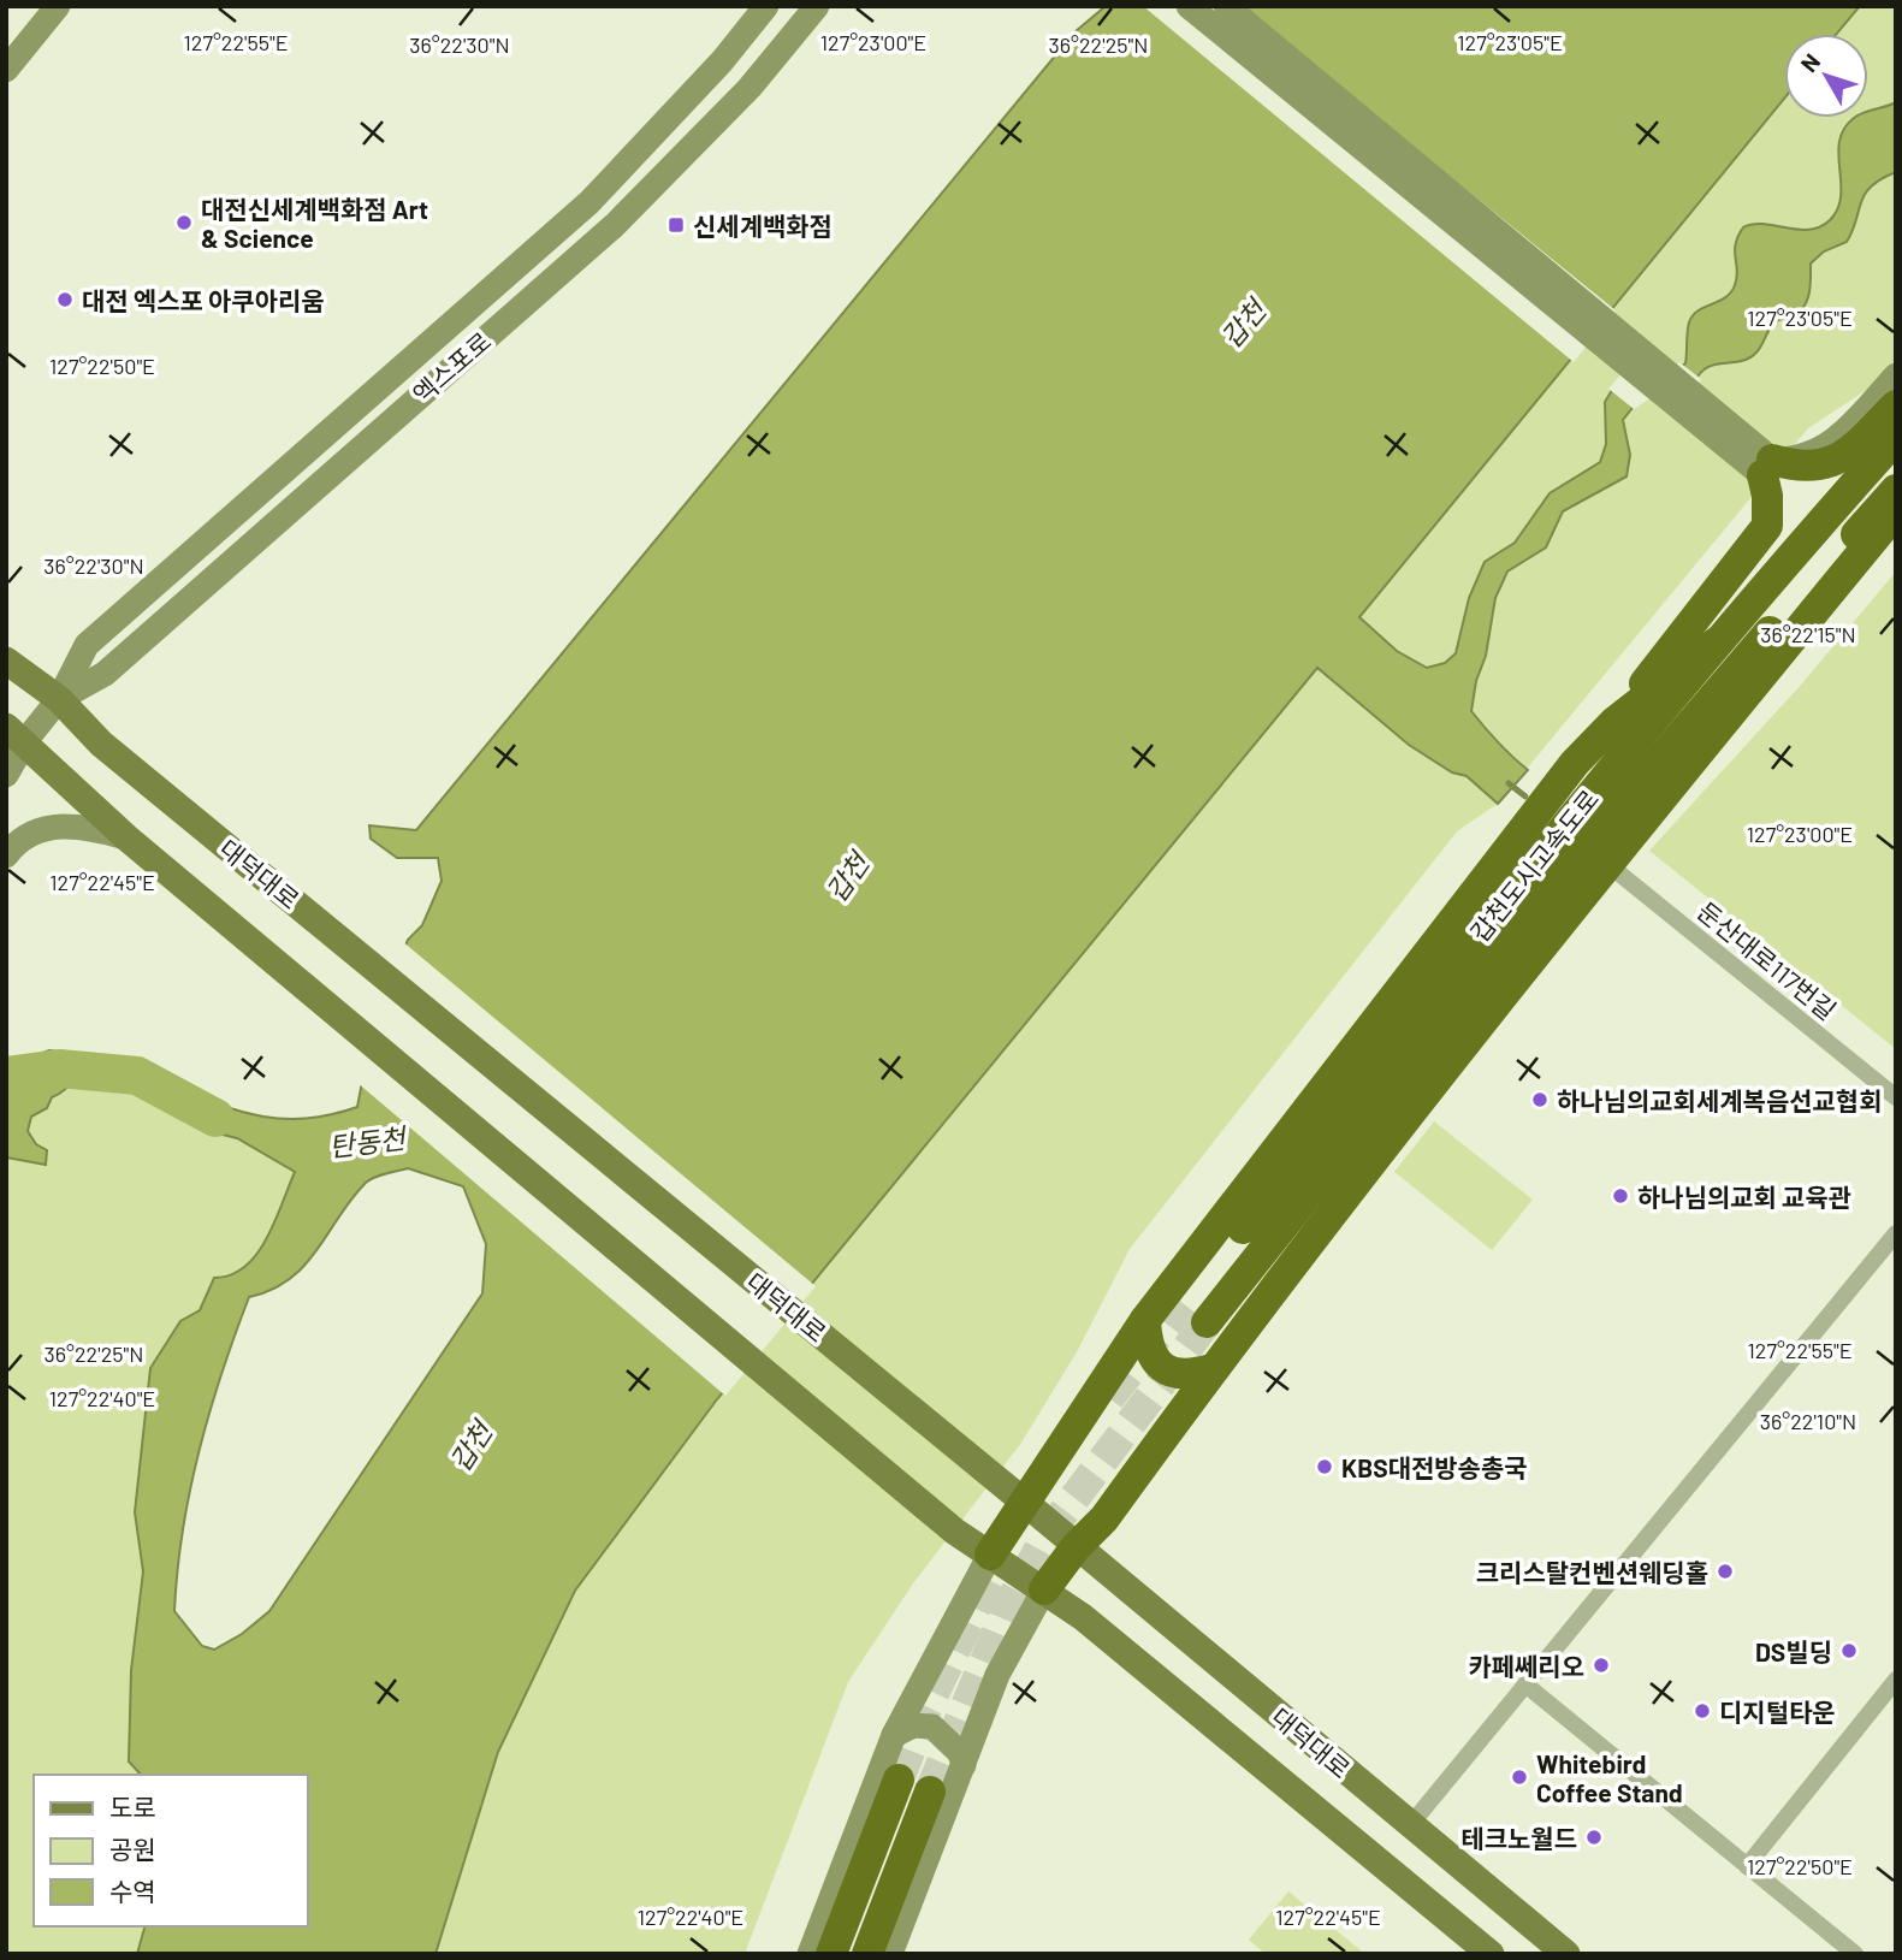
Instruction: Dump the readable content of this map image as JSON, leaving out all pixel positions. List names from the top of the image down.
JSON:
{
  "streets": {
    "highway": ["갑천도시고속도로"],
    "main road": ["대덕대로"],
    "street": ["엑스포로", "둔산대로117번길"]
  },
  "crossings": [
    ["엑스포로", "대덕대로"]
  ],
  "water": ["갑천", "탄동천"],
  "places": {
    "other": [
      "대전신세계백화점 Art & Science",
      "대전 엑스포 아쿠아리움",
      "하나님의교회세계복음선교협회",
      "하나님의교회 교육관",
      "KBS대전방송총국",
      "크리스탈컨벤션웨딩홀",
      "DS빌딩",
      "카페쎄리오",
      "디지털타운",
      "Whitebird Coffee Stand",
      "테크노월드"
    ],
    "transit": ["신세계백화점"]
  },
  "legend": ["도로", "공원", "수역"],
  "north": "top left",
  "coordinates": [
    "127°22'55\"E",
    "127°23'00\"E",
    "127°23'05\"E",
    "36°22'30\"N",
    "36°22'25\"N",
    "127°22'50\"E",
    "36°22'15\"N",
    "127°22'45\"E",
    "127°22'40\"E",
    "36°22'10\"N"
  ]
}
